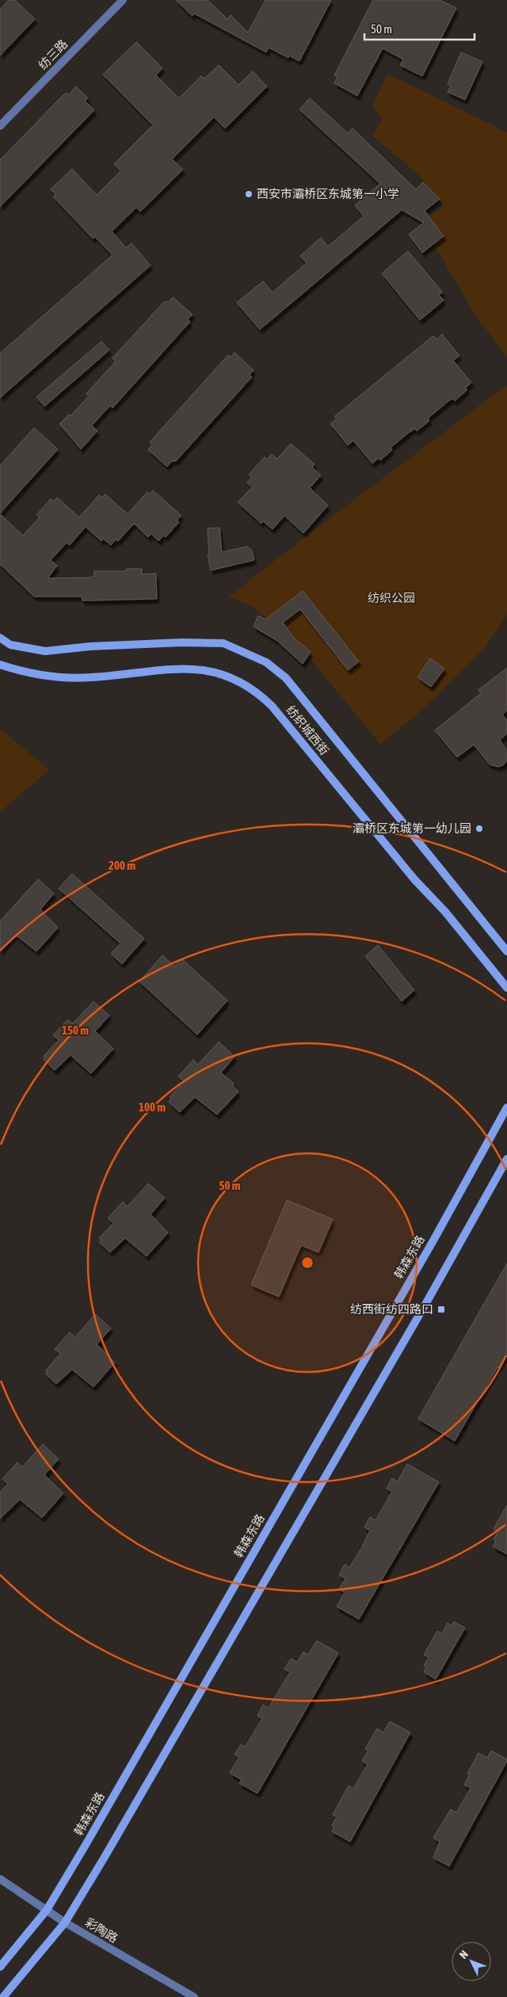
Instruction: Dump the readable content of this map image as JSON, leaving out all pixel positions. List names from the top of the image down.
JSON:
{
  "streets": {
    "main road": ["纺织城西街", "韩森东路"],
    "street": ["纺三路", "彩陶路"]
  },
  "crossings": [
    ["韩森东路", "彩陶路"]
  ],
  "parks": ["纺织公园"],
  "places": {
    "other": ["西安市灞桥区东城第一小学", "灞桥区东城第一幼儿园"],
    "transit": ["纺西街纺四路口"]
  },
  "scale_bar": "50 m",
  "north": "top left",
  "rings": [
    "200 m",
    "150 m",
    "100 m",
    "50 m"
  ]
}
